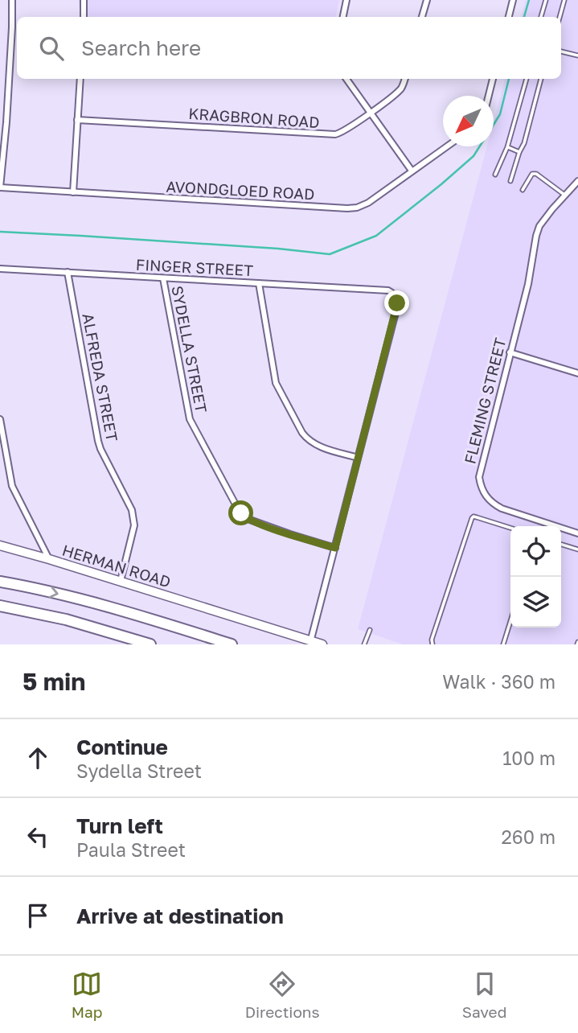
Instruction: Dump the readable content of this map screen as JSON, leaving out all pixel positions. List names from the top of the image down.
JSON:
{
  "streets": {
    "main road": ["HERMAN ROAD"],
    "street": [
      "KRAGBRON ROAD",
      "AVONDGLOED ROAD",
      "FINGER STREET",
      "SYDELLA STREET",
      "ALFREDA STREET",
      "FLEMING STREET"
    ]
  },
  "crossings": [
    ["FINGER STREET", "SYDELLA STREET"],
    ["FINGER STREET", "ALFREDA STREET"],
    ["ALFREDA STREET", "HERMAN ROAD"]
  ],
  "north": "bottom left",
  "page": {
    "search": "Search here",
    "heading": ["5 min", "Walk · 360 m"],
    "list": [
      ["Continue", "Sydella Street", "100 m"],
      ["Turn left", "Paula Street", "260 m"],
      "Arrive at destination"
    ],
    "nav": ["Map", "Directions", "Saved"]
  }
}
